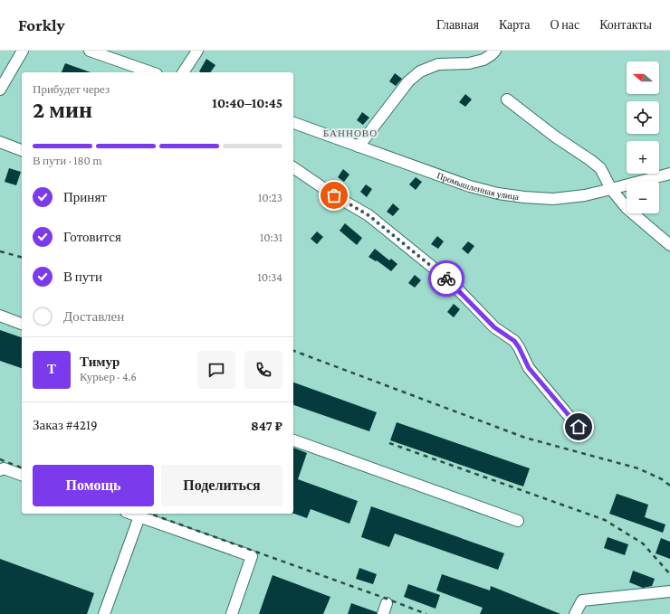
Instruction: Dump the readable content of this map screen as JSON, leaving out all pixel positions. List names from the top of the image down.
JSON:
{
  "streets": {
    "street": ["Промышленная улица"]
  },
  "districts": ["БАННОВО"],
  "north": "left",
  "page": {
    "header": "Forkly",
    "nav": [
      "Главная",
      "Карта",
      "О нас",
      "Контакты"
    ],
    "map_buttons": ["+", "−"],
    "heading": ["2 мин", "Прибудет через", "10:40–10:45"],
    "panel": [
      "Тимур",
      "Курьер · 4.6",
      "Заказ #4219",
      "847 ₽"
    ],
    "bar": "В пути · 180 m",
    "list": [
      ["Принят", "10:23"],
      ["Готовится", "10:31"],
      ["В пути", "10:34"],
      "Доставлен"
    ],
    "round": "Т",
    "buttons": ["Помощь", "Поделиться"]
  }
}
